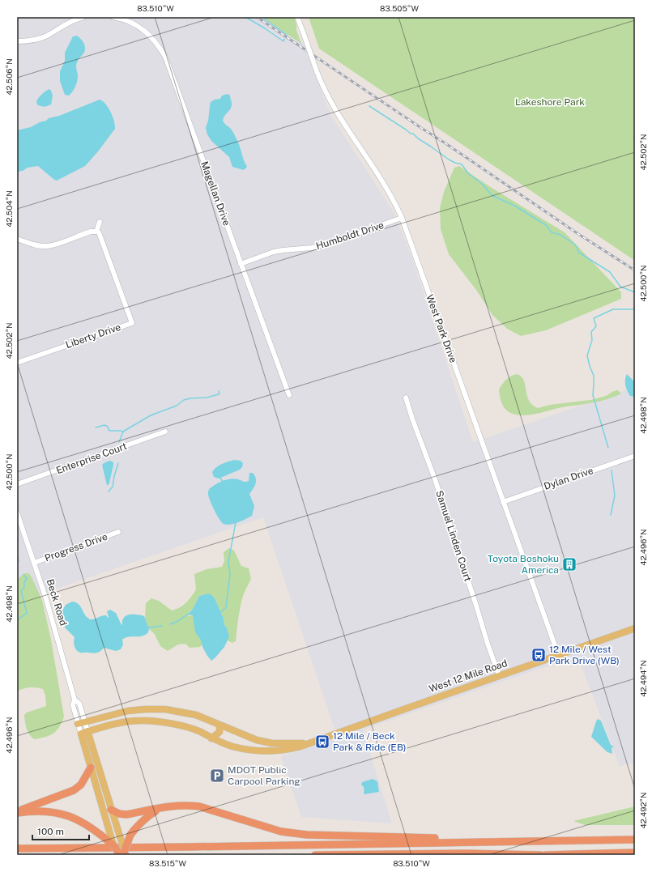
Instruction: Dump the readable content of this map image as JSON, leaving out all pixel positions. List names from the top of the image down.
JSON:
{
  "streets": {
    "main road": ["Beck Road", "West 12 Mile Road"],
    "street": [
      "Magellan Drive",
      "Humboldt Drive",
      "West Park Drive",
      "Liberty Drive",
      "Enterprise Court",
      "Dylan Drive",
      "Samuel Linden Court",
      "Progress Drive"
    ]
  },
  "crossings": [
    ["Magellan Drive", "Humboldt Drive"],
    ["Humboldt Drive", "West Park Drive"],
    ["West Park Drive", "Dylan Drive"],
    ["West Park Drive", "West 12 Mile Road"],
    ["Samuel Linden Court", "West 12 Mile Road"],
    ["Progress Drive", "Beck Road"],
    ["Beck Road", "West 12 Mile Road"]
  ],
  "parks": ["Lakeshore Park"],
  "places": {
    "building": ["Toyota Boshoku America"],
    "bus stop": ["12 Mile / West Park Drive (WB)", "12 Mile / Beck Park & Ride (EB)"],
    "parking": ["MDOT Public Carpool Parking"]
  },
  "scale_bar": "100 m",
  "coordinates": [
    "83.510°W",
    "83.505°W",
    "42.506°N",
    "42.502°N",
    "42.504°N",
    "42.500°N",
    "42.498°N",
    "42.496°N",
    "42.494°N",
    "42.492°N",
    "83.515°W"
  ]
}
